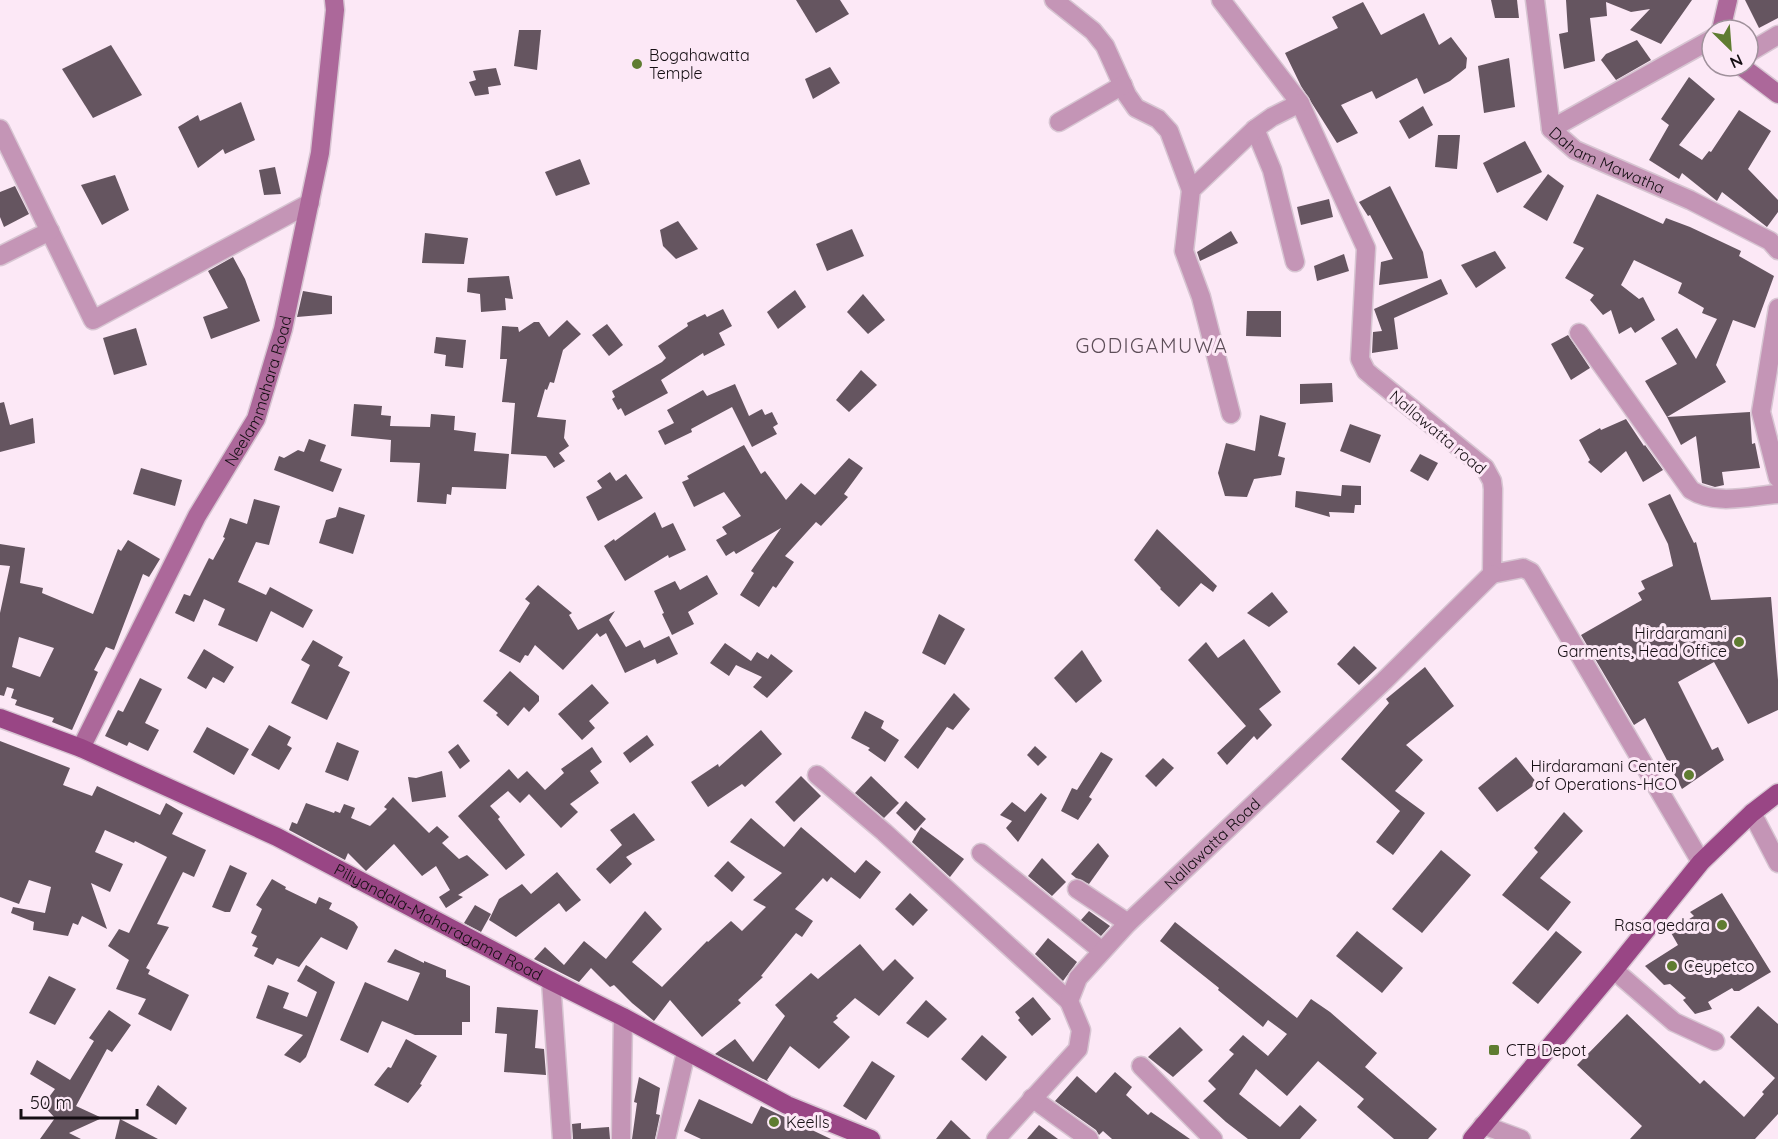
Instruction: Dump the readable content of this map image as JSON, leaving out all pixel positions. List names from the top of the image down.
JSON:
{
  "streets": {
    "main road": ["Piliyandala-Maharagama Road"],
    "street": [
      "Daham Mawatha",
      "Neelammahara Road",
      "Nallawatta road",
      "Nallawatta Road"
    ]
  },
  "crossings": [
    ["Neelammahara Road", "Piliyandala-Maharagama Road"],
    ["Nallawatta road", "Nallawatta Road"]
  ],
  "districts": ["GODIGAMUWA"],
  "places": {
    "other": [
      "Bogahawatta Temple",
      "Hirdaramani Garments, Head Office",
      "Hirdaramani Center of Operations-HCO",
      "Rasa gedara",
      "Ceypetco",
      "Keells"
    ],
    "transit": ["CTB Depot"]
  },
  "scale_bar": "50 m",
  "north": "bottom right"
}
